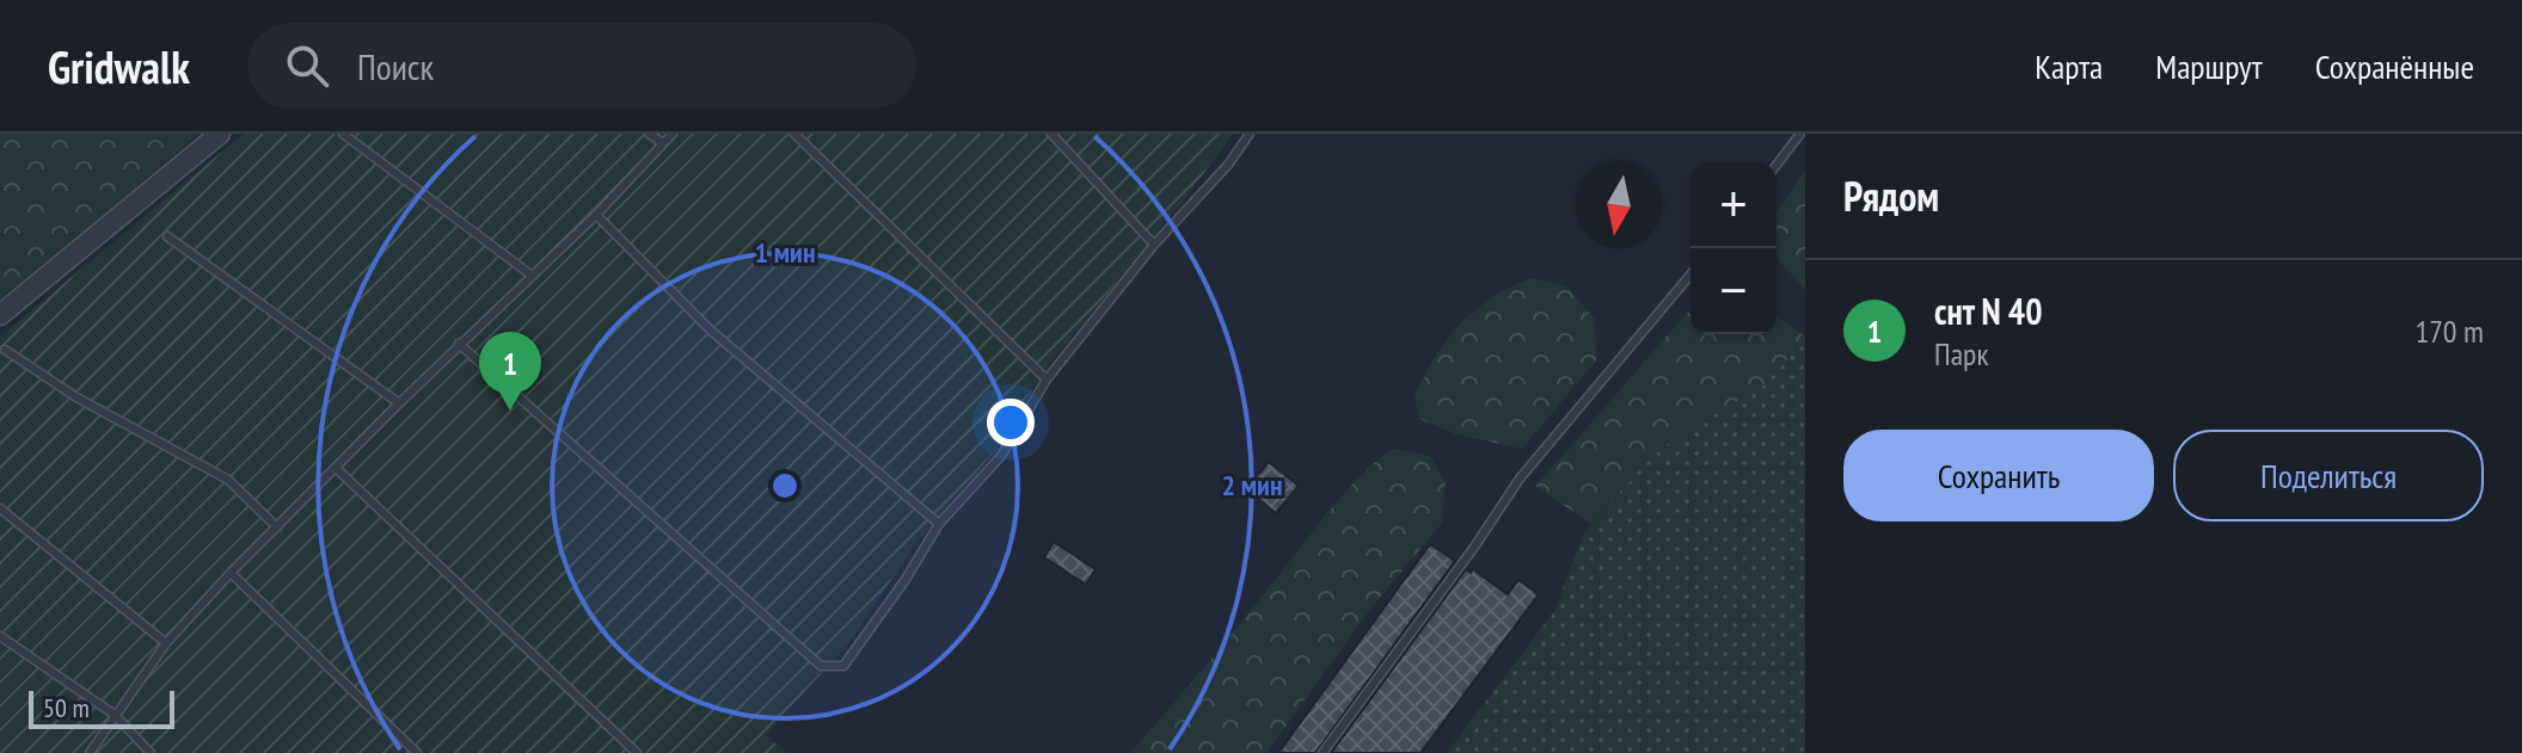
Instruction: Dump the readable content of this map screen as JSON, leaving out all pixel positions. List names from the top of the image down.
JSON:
{
  "scale_bar": "50 m",
  "north": "bottom",
  "page": {
    "header": "Gridwalk",
    "search": "Поиск",
    "nav": ["Карта", "Маршрут", "Сохранённые"],
    "heading": "Рядом",
    "map_buttons": ["+", "−"],
    "list": [
      {
        "mark": "1",
        "name": "снт N 40",
        "note": "Парк",
        "value": "170 m"
      }
    ],
    "pins": "1",
    "buttons": ["Сохранить", "Поделиться"],
    "scale": "50 m"
  },
  "rings": ["1 мин", "2 мин"]
}
